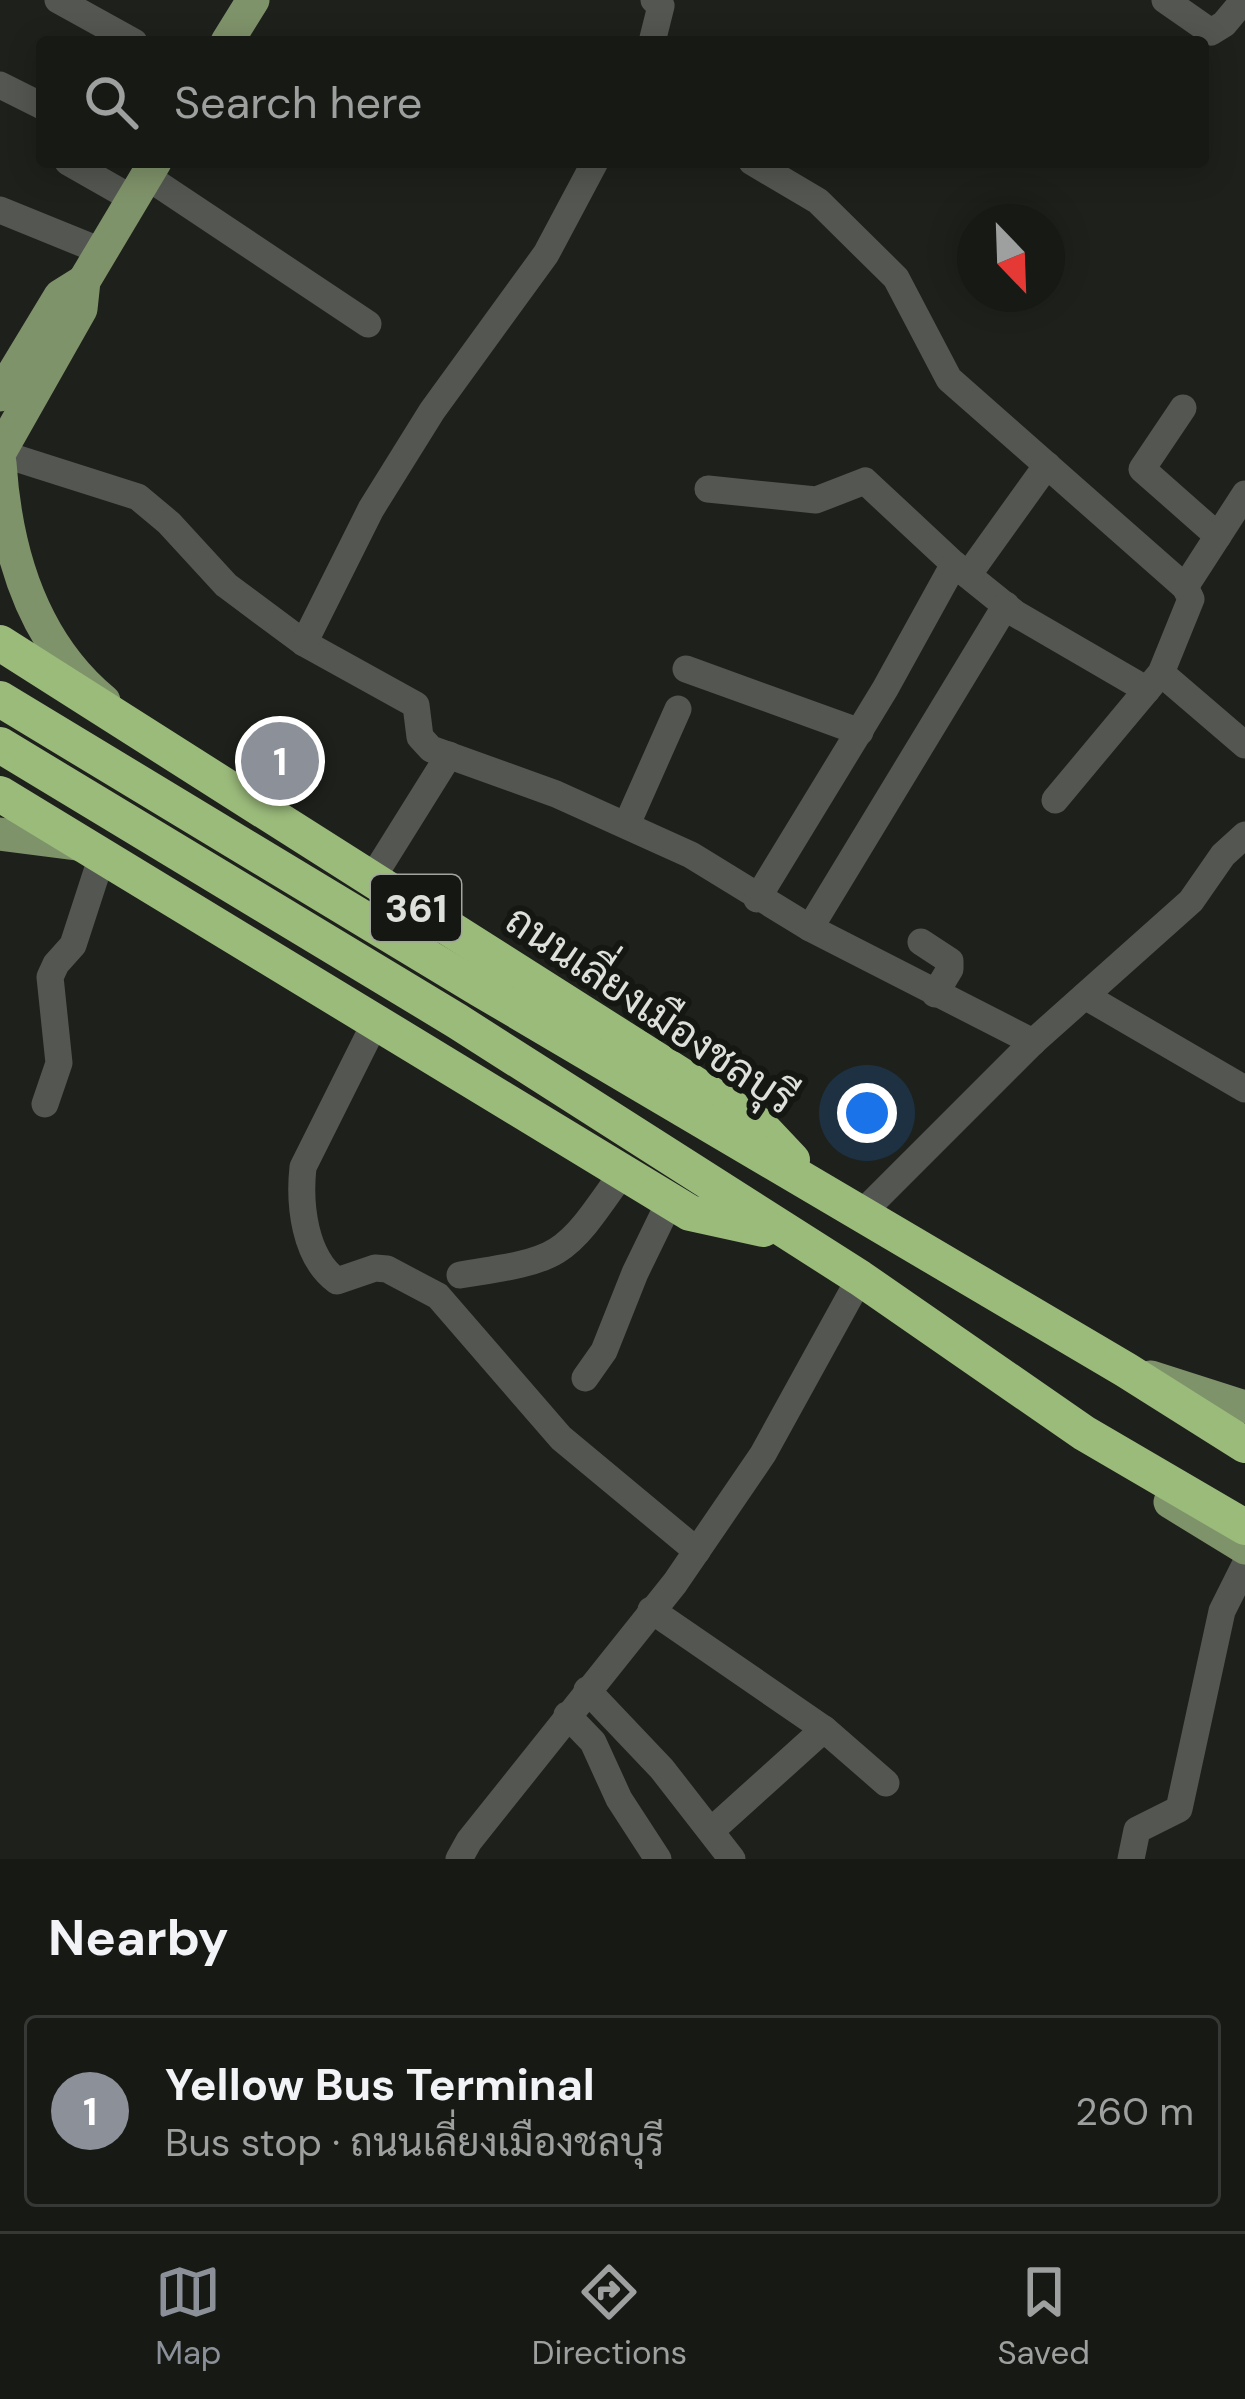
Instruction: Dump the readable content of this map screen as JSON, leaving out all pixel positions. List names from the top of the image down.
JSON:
{
  "streets": {
    "highway": ["361", "ถนนเลี่ยงเมืองชลบุรี"]
  },
  "crossings": [
    ["361", "ถนนเลี่ยงเมืองชลบุรี"]
  ],
  "north": "bottom right",
  "page": {
    "search": "Search here",
    "pins": "1",
    "heading": "Nearby",
    "list": [
      {
        "mark": "1",
        "name": "Yellow Bus Terminal",
        "note": "Bus stop · ถนนเลี่ยงเมืองชลบุรี",
        "value": "260 m"
      }
    ],
    "nav": ["Map", "Directions", "Saved"]
  }
}
